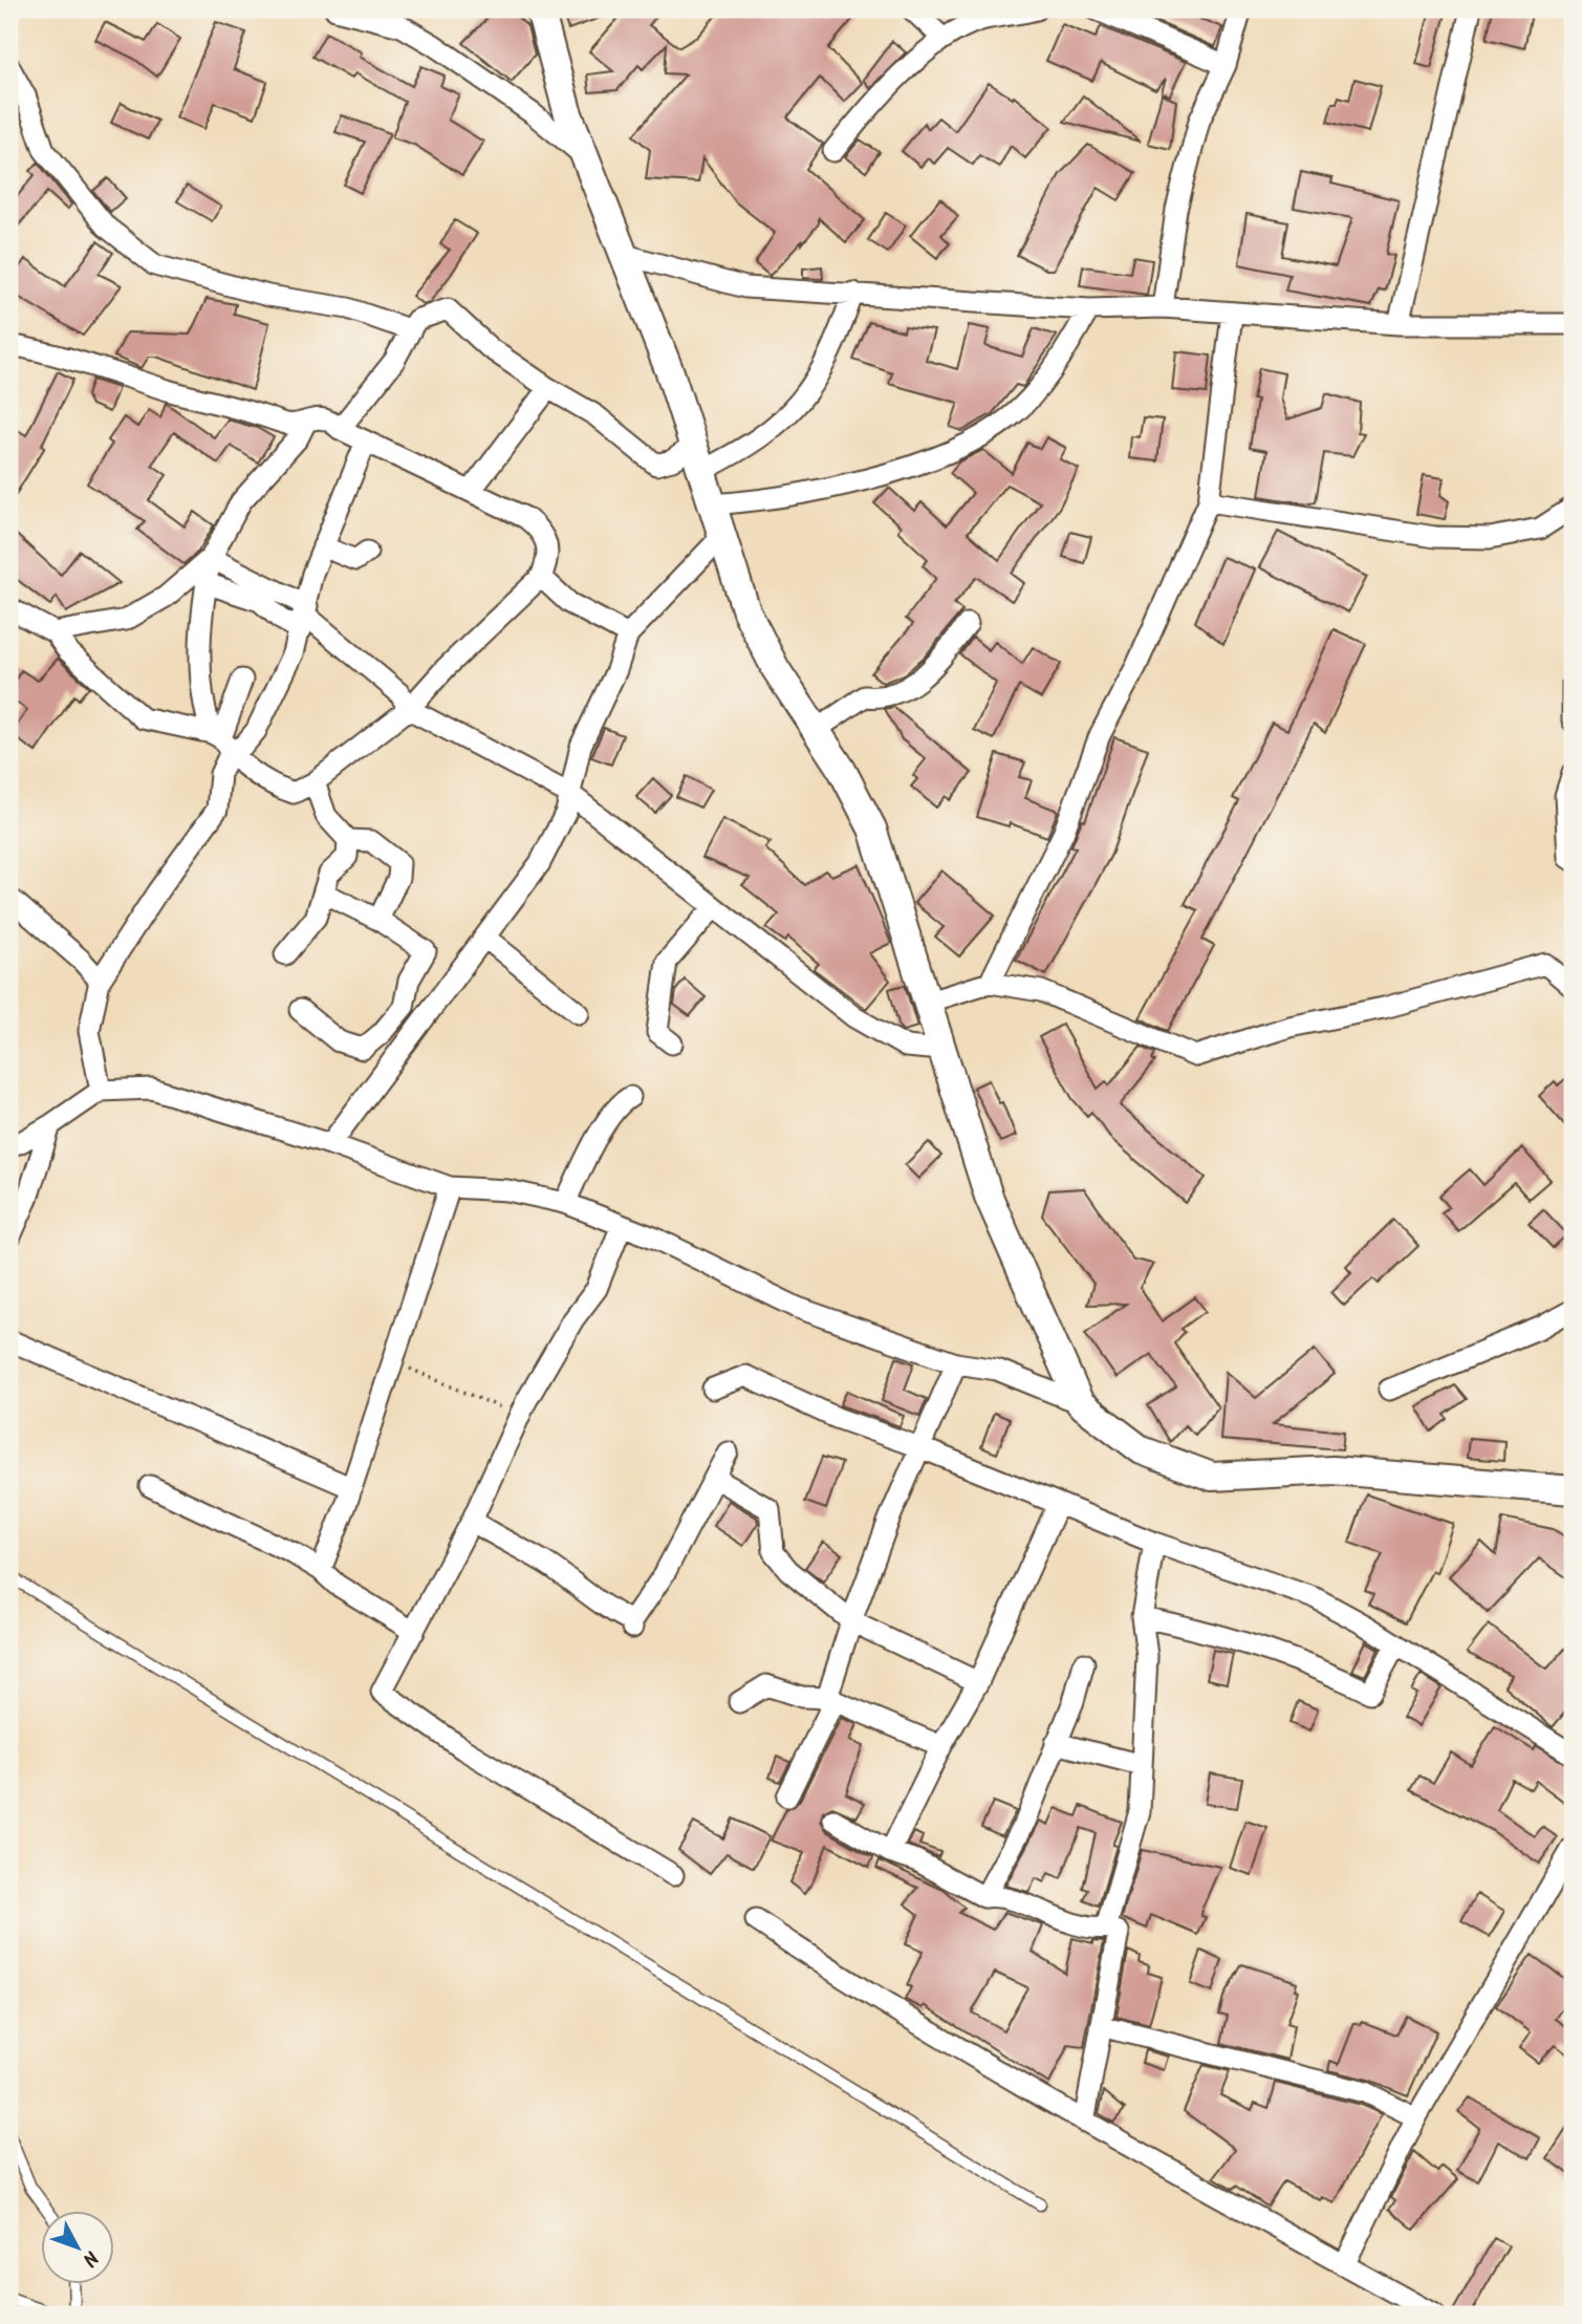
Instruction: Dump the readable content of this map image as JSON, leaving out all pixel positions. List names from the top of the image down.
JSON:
{
  "north": "bottom right"
}
